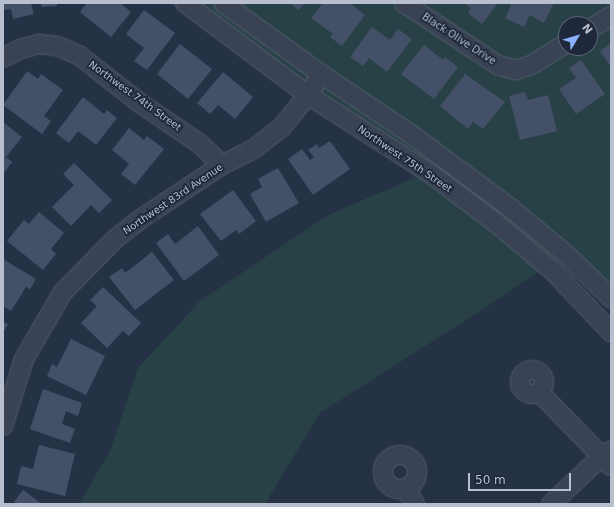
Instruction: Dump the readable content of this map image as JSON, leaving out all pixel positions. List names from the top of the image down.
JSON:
{
  "streets": {
    "street": [
      "Black Olive Drive",
      "Northwest 74th Street",
      "Northwest 75th Street",
      "Northwest 83rd Avenue"
    ]
  },
  "crossings": [
    ["Northwest 74th Street", "Northwest 83rd Avenue"],
    ["Northwest 75th Street", "Northwest 83rd Avenue"]
  ],
  "scale_bar": "50 m",
  "north": "top right"
}
